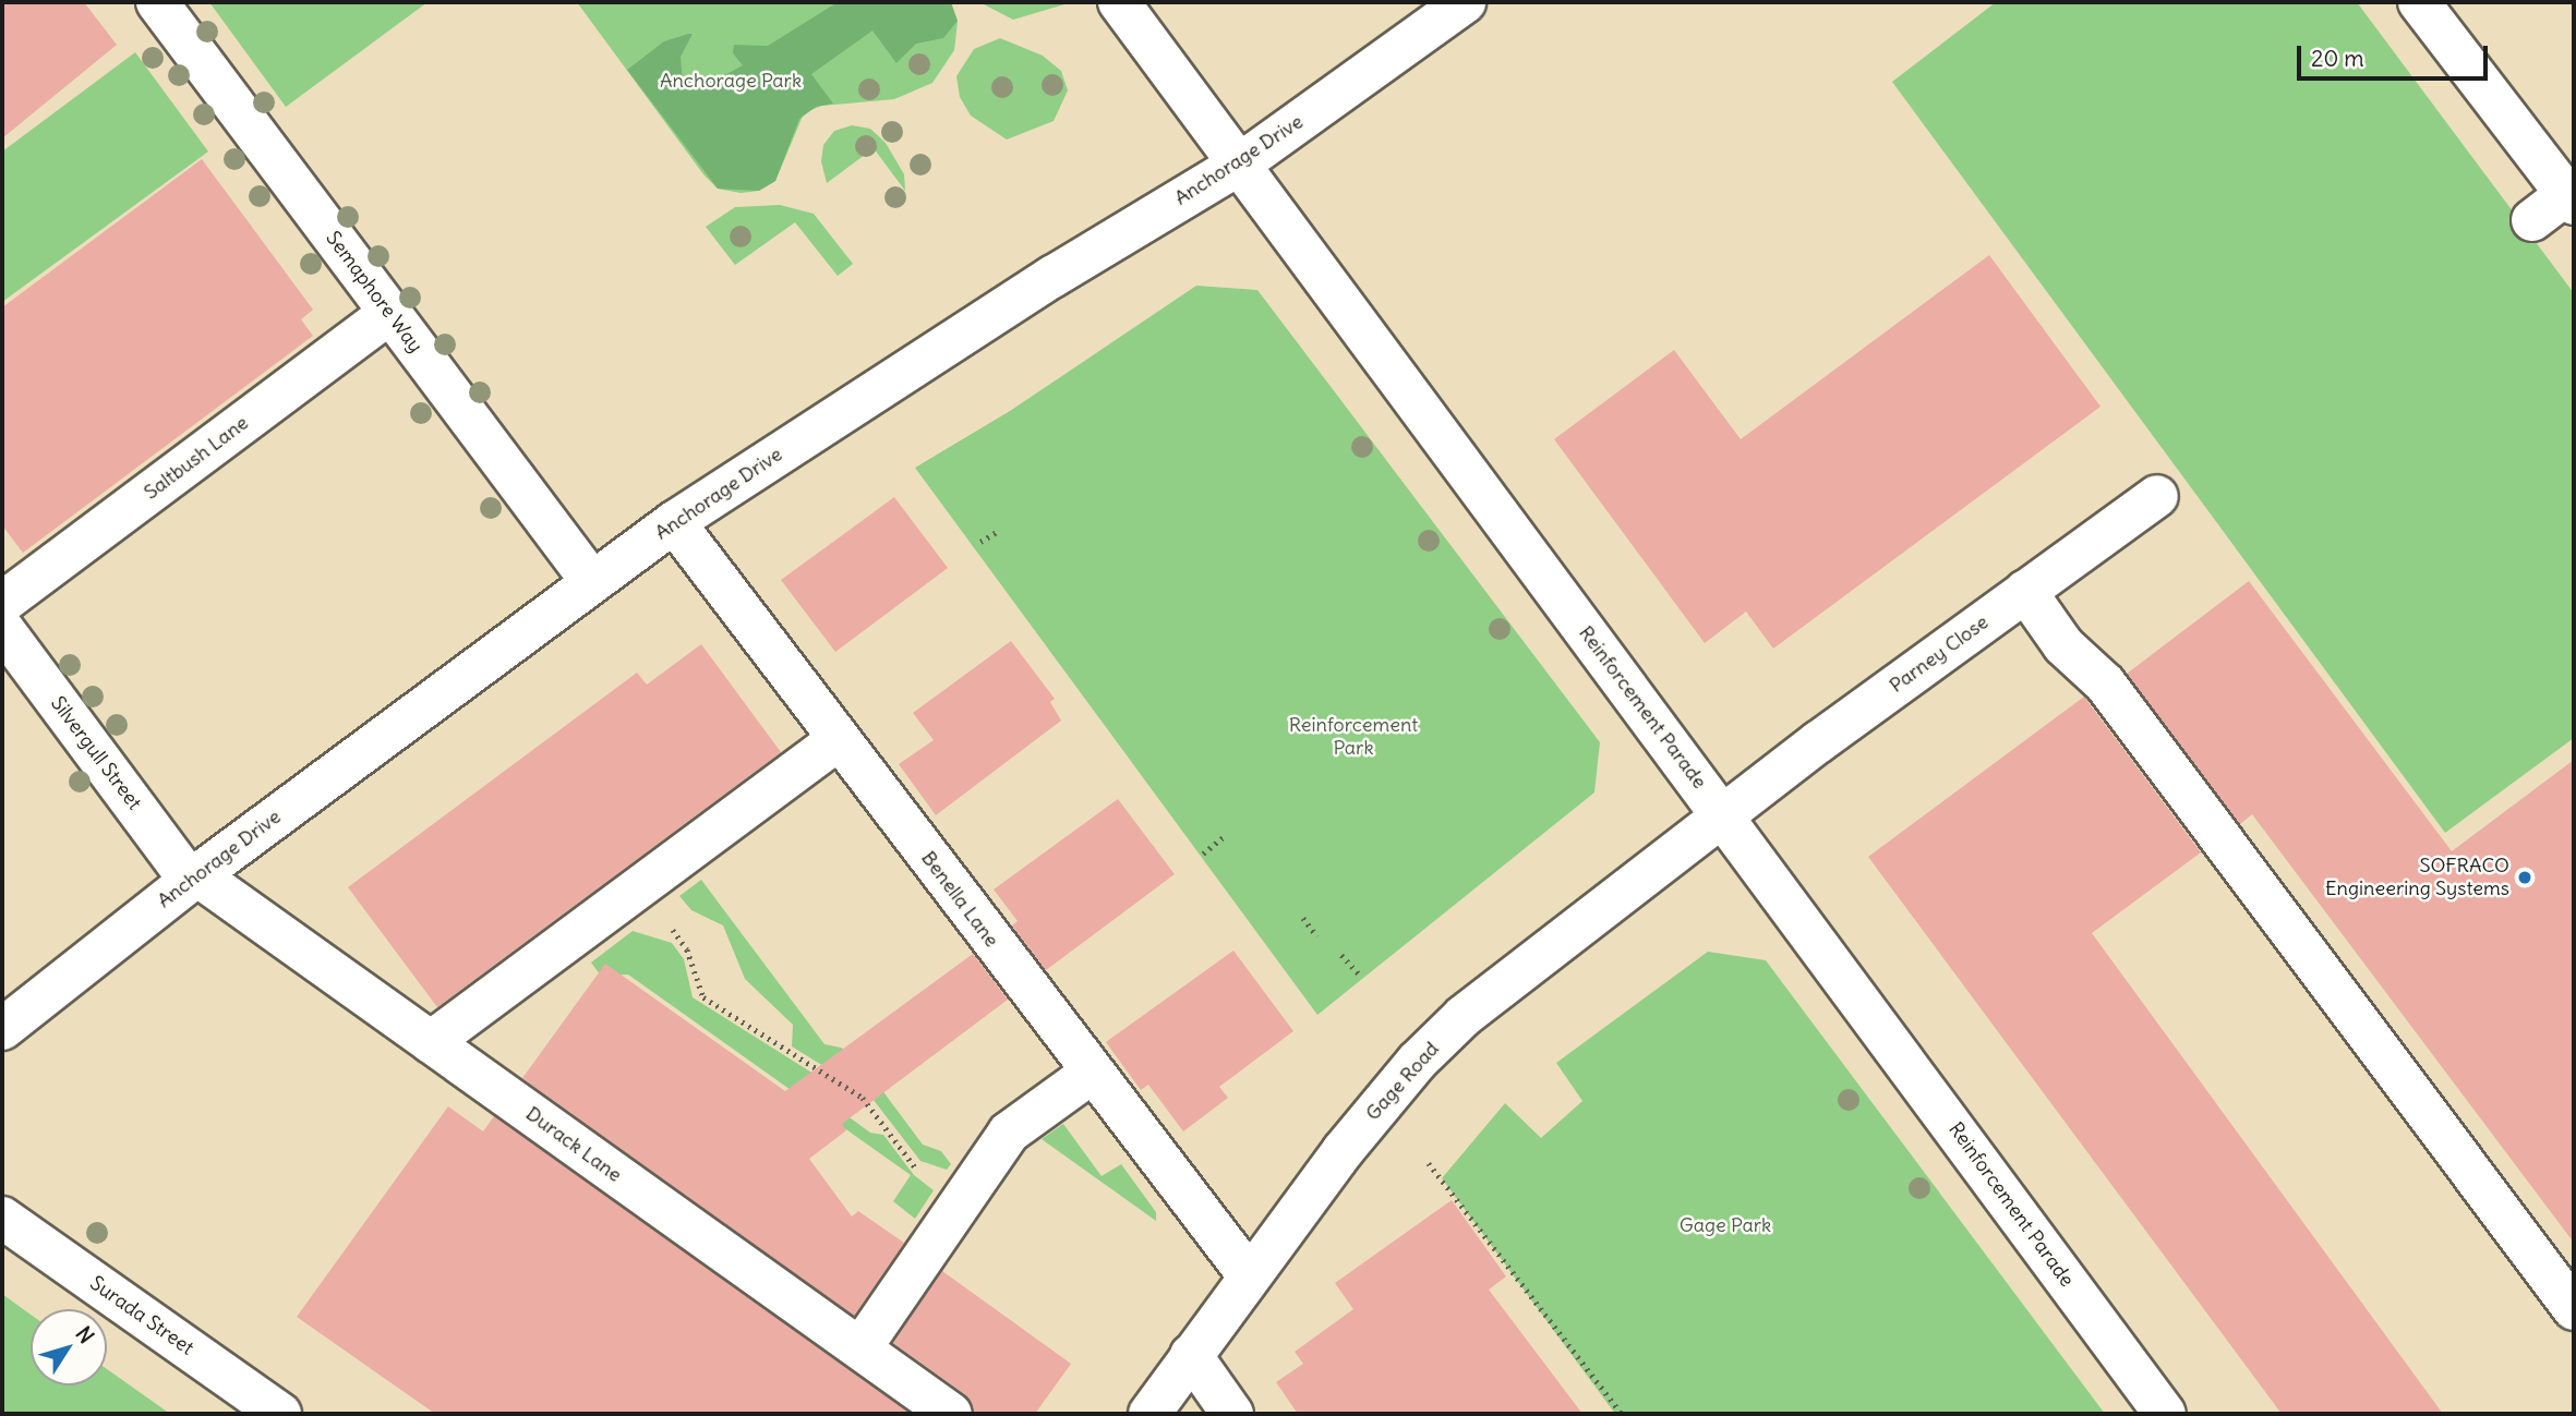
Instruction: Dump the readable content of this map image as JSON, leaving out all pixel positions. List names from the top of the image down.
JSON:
{
  "streets": {
    "street": [
      "Anchorage Drive",
      "Semaphore Way",
      "Saltbush Lane",
      "Parney Close",
      "Reinforcement Parade",
      "Silvergull Street",
      "Benella Lane",
      "Gage Road",
      "Durack Lane",
      "Surada Street"
    ]
  },
  "crossings": [
    ["Anchorage Drive", "Semaphore Way"],
    ["Anchorage Drive", "Reinforcement Parade"],
    ["Anchorage Drive", "Silvergull Street"],
    ["Anchorage Drive", "Benella Lane"],
    ["Anchorage Drive", "Durack Lane"],
    ["Semaphore Way", "Saltbush Lane"],
    ["Parney Close", "Reinforcement Parade"],
    ["Parney Close", "Gage Road"],
    ["Reinforcement Parade", "Gage Road"],
    ["Silvergull Street", "Durack Lane"],
    ["Benella Lane", "Gage Road"]
  ],
  "parks": ["Anchorage Park", "Reinforcement Park", "Gage Park"],
  "places": ["SOFRACO Engineering Systems"],
  "scale_bar": "20 m",
  "north": "top right"
}
